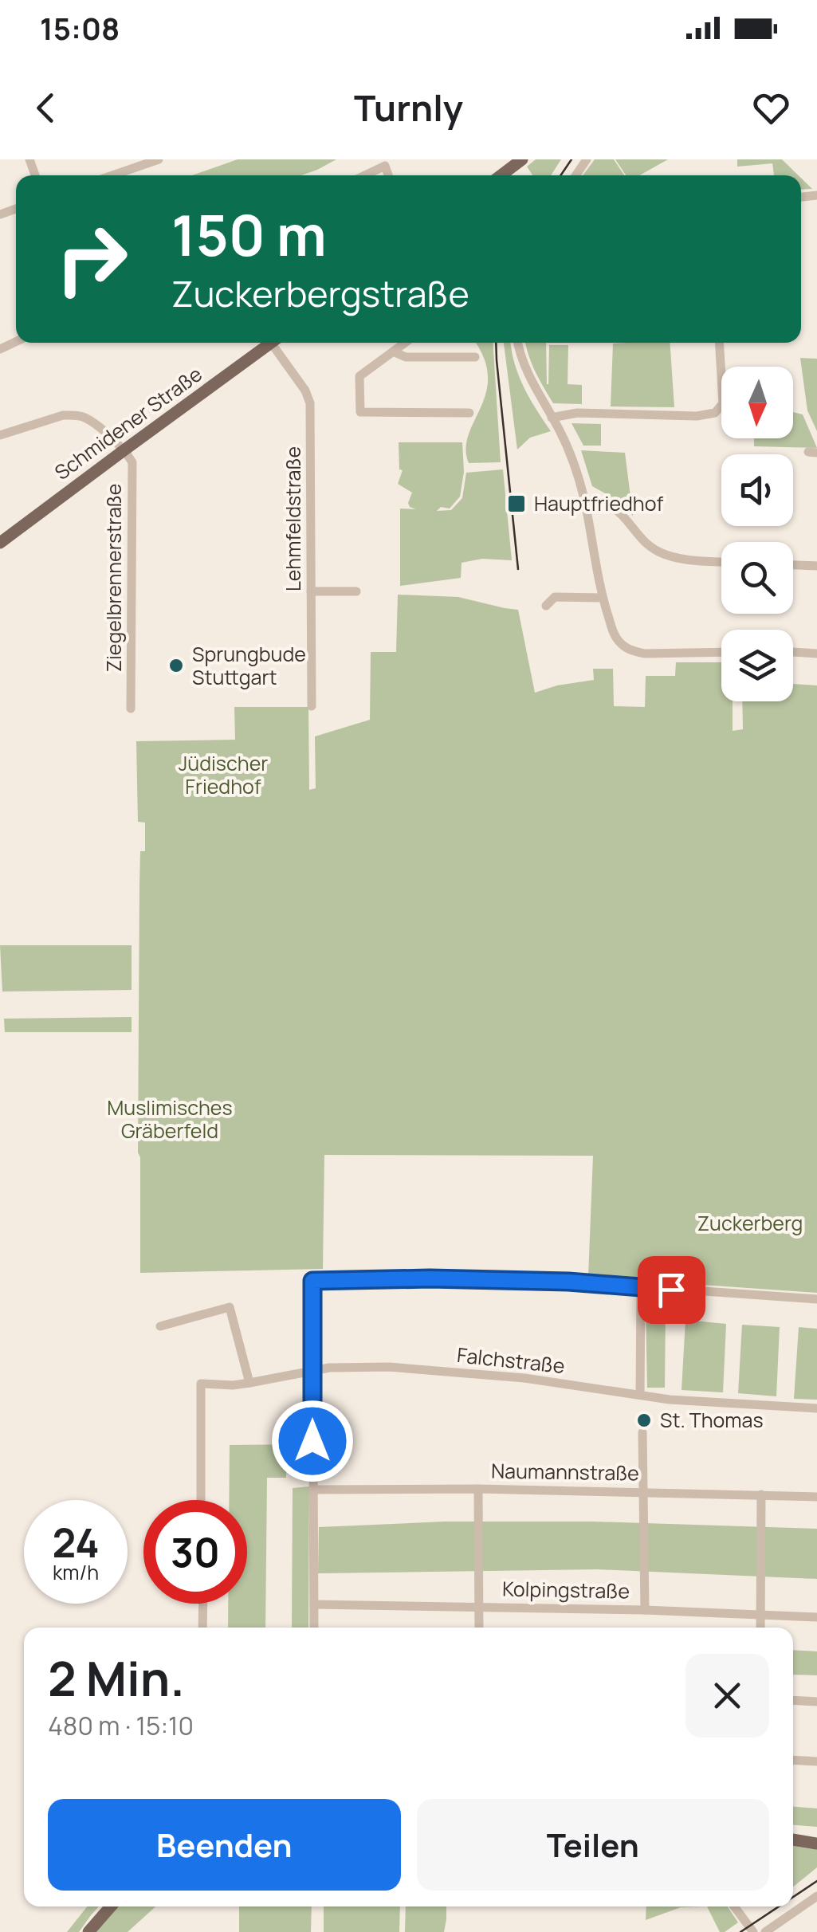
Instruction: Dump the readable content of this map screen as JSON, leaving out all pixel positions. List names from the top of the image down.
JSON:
{
  "streets": {
    "main road": ["Schmidener Straße"],
    "street": [
      "Lehmfeldstraße",
      "Ziegelbrennerstraße",
      "Falchstraße",
      "Naumannstraße",
      "Kolpingstraße"
    ]
  },
  "crossings": [
    ["Schmidener Straße", "Ziegelbrennerstraße"]
  ],
  "parks": ["Jüdischer Friedhof", "Muslimisches Gräberfeld", "Zuckerberg"],
  "places": {
    "transit": ["Hauptfriedhof"],
    "other": ["Sprungbude Stuttgart", "St. Thomas"]
  },
  "north": "bottom",
  "page": {
    "status": "15:08",
    "header": "Turnly",
    "turn": ["150 m", "Zuckerbergstraße"],
    "speed": "24 km/h",
    "limit": "30",
    "heading": ["2 Min.", "480 m · 15:10"],
    "buttons": ["Beenden", "Teilen"]
  }
}
